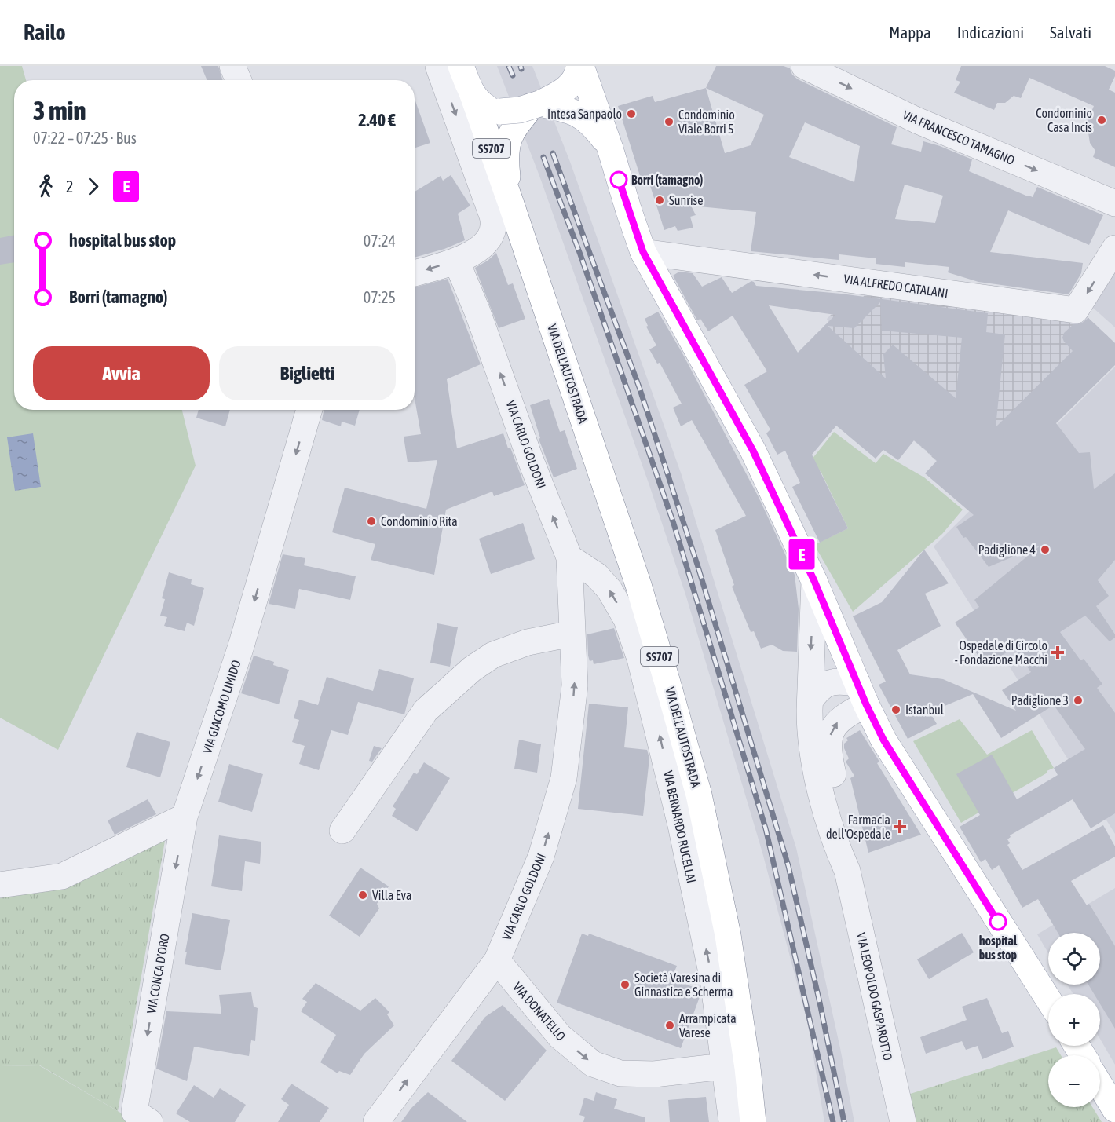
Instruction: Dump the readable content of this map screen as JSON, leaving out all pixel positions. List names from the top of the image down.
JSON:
{
  "streets": {
    "main road": ["SS707", "VIA DELL'AUTOSTRADA"],
    "street": [
      "VIA FRANCESCO TAMAGNO",
      "VIA ALFREDO CATALANI",
      "VIA CARLO GOLDONI",
      "VIA GIACOMO LIMIDO",
      "VIA BERNARDO RUCELLAI",
      "VIA CONCA D'ORO",
      "VIA LEOPOLDO GASPAROTTO",
      "VIA DONATELLO"
    ]
  },
  "crossings": [
    ["SS707", "VIA DELL'AUTOSTRADA"],
    ["VIA CARLO GOLDONI", "VIA BERNARDO RUCELLAI"],
    ["VIA CARLO GOLDONI", "VIA DONATELLO"],
    ["VIA GIACOMO LIMIDO", "VIA CONCA D'ORO"],
    ["VIA BERNARDO RUCELLAI", "VIA DONATELLO"]
  ],
  "one_way": [
    "VIA FRANCESCO TAMAGNO",
    "VIA ALFREDO CATALANI",
    "VIA CARLO GOLDONI",
    "VIA GIACOMO LIMIDO",
    "VIA BERNARDO RUCELLAI",
    "VIA CONCA D'ORO",
    "VIA DONATELLO"
  ],
  "places": {
    "other": [
      "Intesa Sanpaolo",
      "Condominio Casa Incis",
      "Condominio Viale Borri 5",
      "Borri (tamagno)",
      "Sunrise",
      "Condominio Rita",
      "Padiglione 4",
      "Padiglione 3",
      "Istanbul",
      "Villa Eva",
      "hospital bus stop",
      "Società Varesina di Ginnastica e Scherma",
      "Arrampicata Varese"
    ],
    "health": ["Ospedale di Circolo - Fondazione Macchi", "Farmacia dell'Ospedale"]
  },
  "lines": ["bus line E"],
  "page": {
    "header": "Railo",
    "nav": ["Mappa", "Indicazioni", "Salvati"],
    "on_map": "E",
    "heading": ["3 min", "07:22 – 07:25 · Bus", "2.40 €"],
    "legs": ["2", "E"],
    "list": [
      {
        "name": "hospital bus stop",
        "value": "07:24"
      },
      {
        "name": "Borri (tamagno)",
        "value": "07:25"
      }
    ],
    "buttons": ["Avvia", "Biglietti"],
    "map_buttons": ["+", "−"]
  }
}
